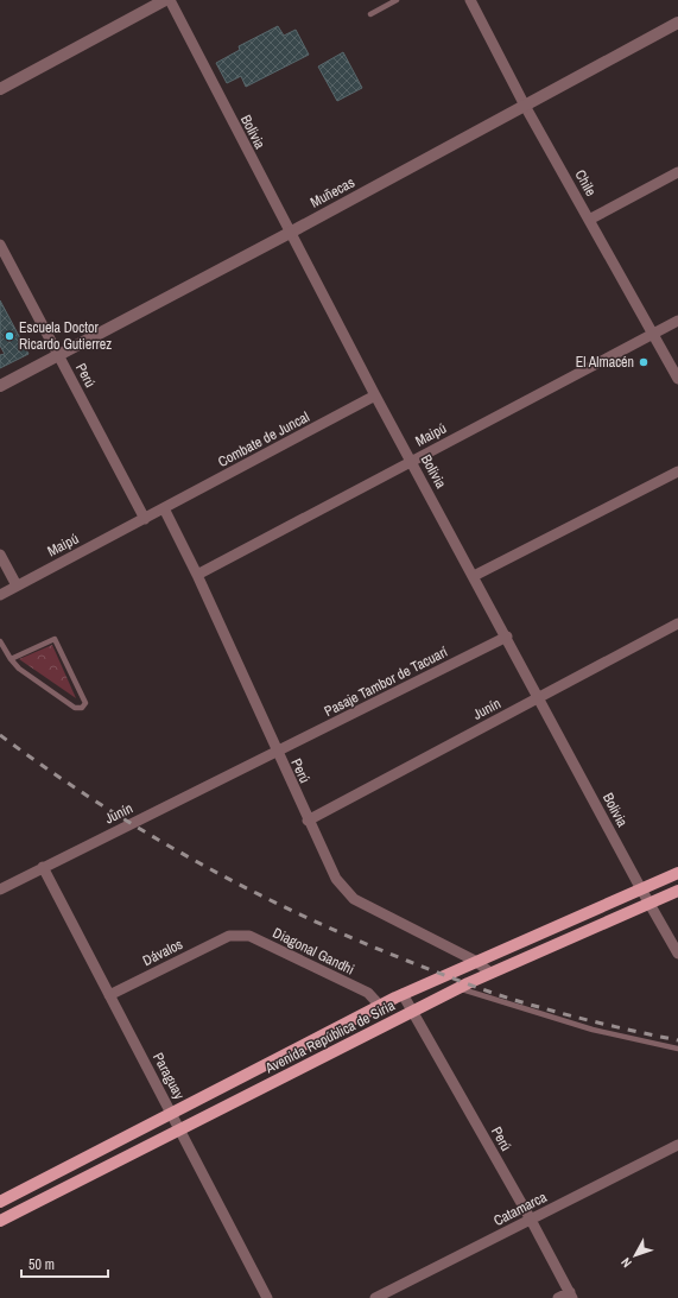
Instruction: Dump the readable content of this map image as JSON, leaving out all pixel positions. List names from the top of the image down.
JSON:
{
  "streets": {
    "main road": ["Avenida República de Siria"],
    "street": [
      "Bolivia",
      "Chile",
      "Muñecas",
      "Perú",
      "Maipú",
      "Combate de Juncal",
      "Pasaje Tambor de Tacuarí",
      "Junín",
      "Diagonal Gandhi",
      "Dávalos",
      "Paraguay",
      "Catamarca"
    ]
  },
  "crossings": [
    ["Bolivia", "Muñecas"],
    ["Bolivia", "Maipú"],
    ["Bolivia", "Combate de Juncal"],
    ["Bolivia", "Pasaje Tambor de Tacuarí"],
    ["Bolivia", "Junín"],
    ["Bolivia", "Avenida República de Siria"],
    ["Chile", "Muñecas"],
    ["Chile", "Maipú"],
    ["Muñecas", "Perú"],
    ["Perú", "Maipú"],
    ["Perú", "Combate de Juncal"],
    ["Perú", "Pasaje Tambor de Tacuarí"],
    ["Perú", "Junín"],
    ["Perú", "Avenida República de Siria"],
    ["Perú", "Catamarca"],
    ["Maipú", "Combate de Juncal"],
    ["Pasaje Tambor de Tacuarí", "Junín"],
    ["Junín", "Paraguay"],
    ["Diagonal Gandhi", "Dávalos"],
    ["Diagonal Gandhi", "Avenida República de Siria"],
    ["Dávalos", "Paraguay"],
    ["Avenida República de Siria", "Paraguay"]
  ],
  "places": ["Escuela Doctor Ricardo Gutierrez", "El Almacén"],
  "scale_bar": "50 m",
  "north": "bottom left"
}
